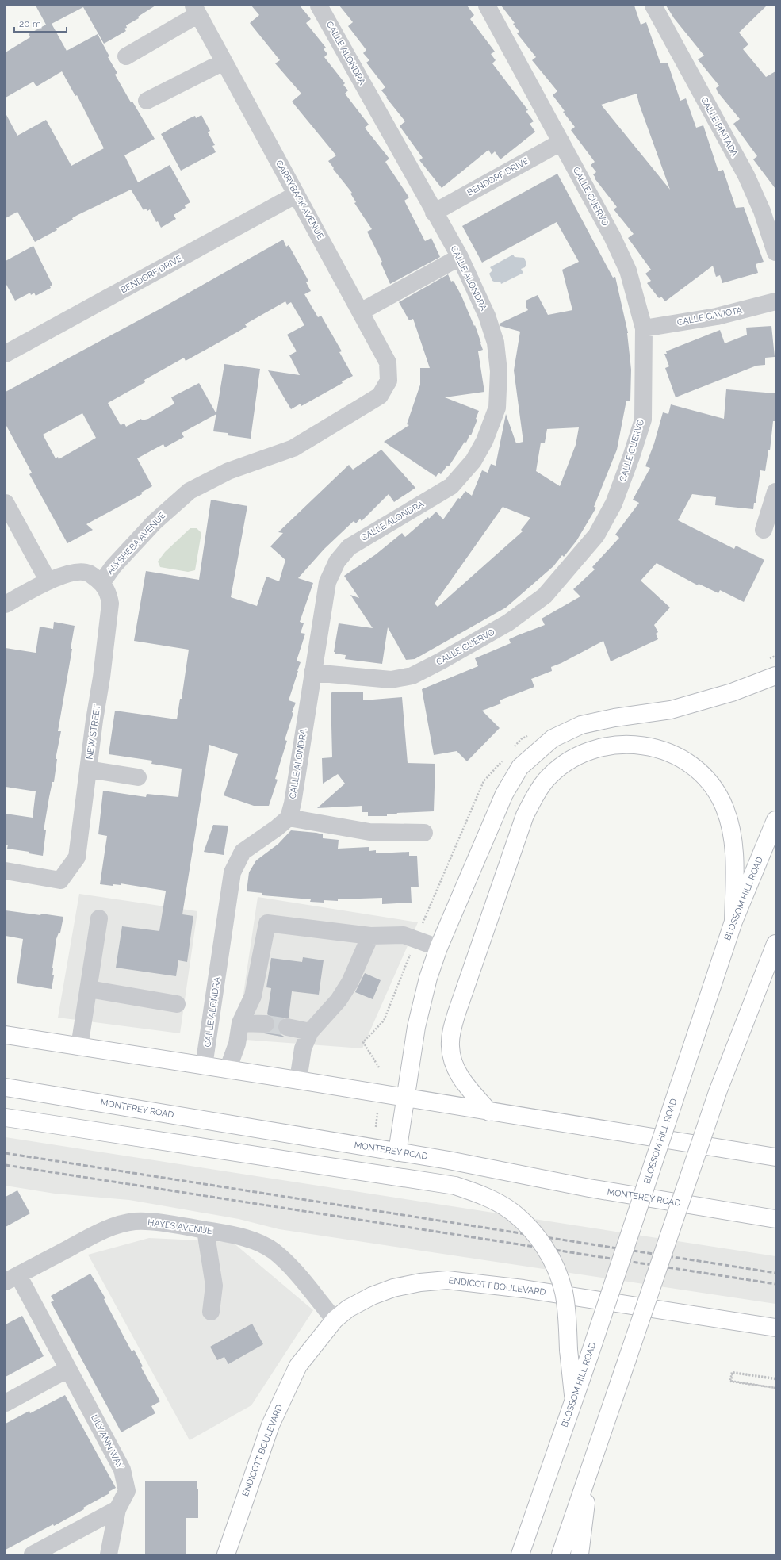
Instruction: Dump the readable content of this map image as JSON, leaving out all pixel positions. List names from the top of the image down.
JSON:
{
  "streets": {
    "main road": ["BLOSSOM HILL ROAD", "MONTEREY ROAD", "ENDICOTT BOULEVARD"],
    "street": [
      "CALLE ALONDRA",
      "CALLE PINTADA",
      "BENDORF DRIVE",
      "CALLE CUERVO",
      "CARRYBACK AVENUE",
      "CALLE GAVIOTA",
      "ALYSHEBA AVENUE",
      "NEW STREET",
      "HAYES AVENUE",
      "LILY ANN WAY"
    ]
  },
  "crossings": [
    ["CALLE ALONDRA", "BENDORF DRIVE"],
    ["CALLE ALONDRA", "CALLE CUERVO"],
    ["BENDORF DRIVE", "CALLE CUERVO"],
    ["BENDORF DRIVE", "CARRYBACK AVENUE"],
    ["CALLE CUERVO", "CALLE GAVIOTA"],
    ["CARRYBACK AVENUE", "ALYSHEBA AVENUE"],
    ["ALYSHEBA AVENUE", "NEW STREET"],
    ["HAYES AVENUE", "ENDICOTT BOULEVARD"],
    ["HAYES AVENUE", "LILY ANN WAY"]
  ],
  "scale_bar": "20 m"
}
